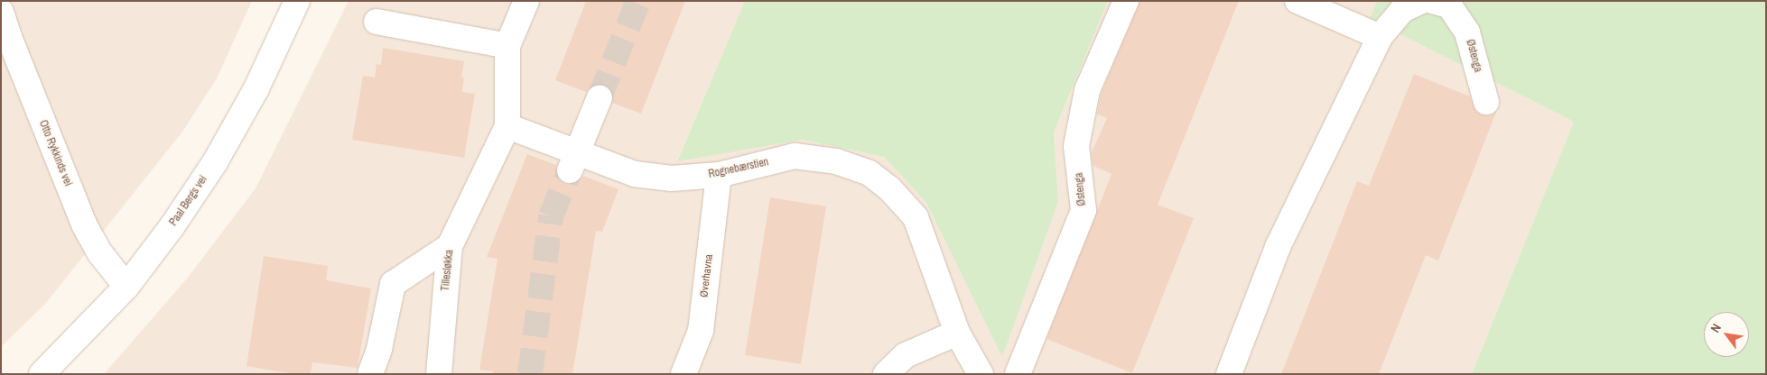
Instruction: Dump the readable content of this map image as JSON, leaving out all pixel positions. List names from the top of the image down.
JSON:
{
  "streets": {
    "street": [
      "Østenga",
      "Otto Rykkinds vei",
      "Rognebærstien",
      "Paal Bergs vei",
      "Tillesløkka",
      "Øverhavna"
    ]
  },
  "crossings": [
    ["Otto Rykkinds vei", "Paal Bergs vei"],
    ["Rognebærstien", "Tillesløkka"],
    ["Rognebærstien", "Øverhavna"]
  ],
  "north": "top left"
}
